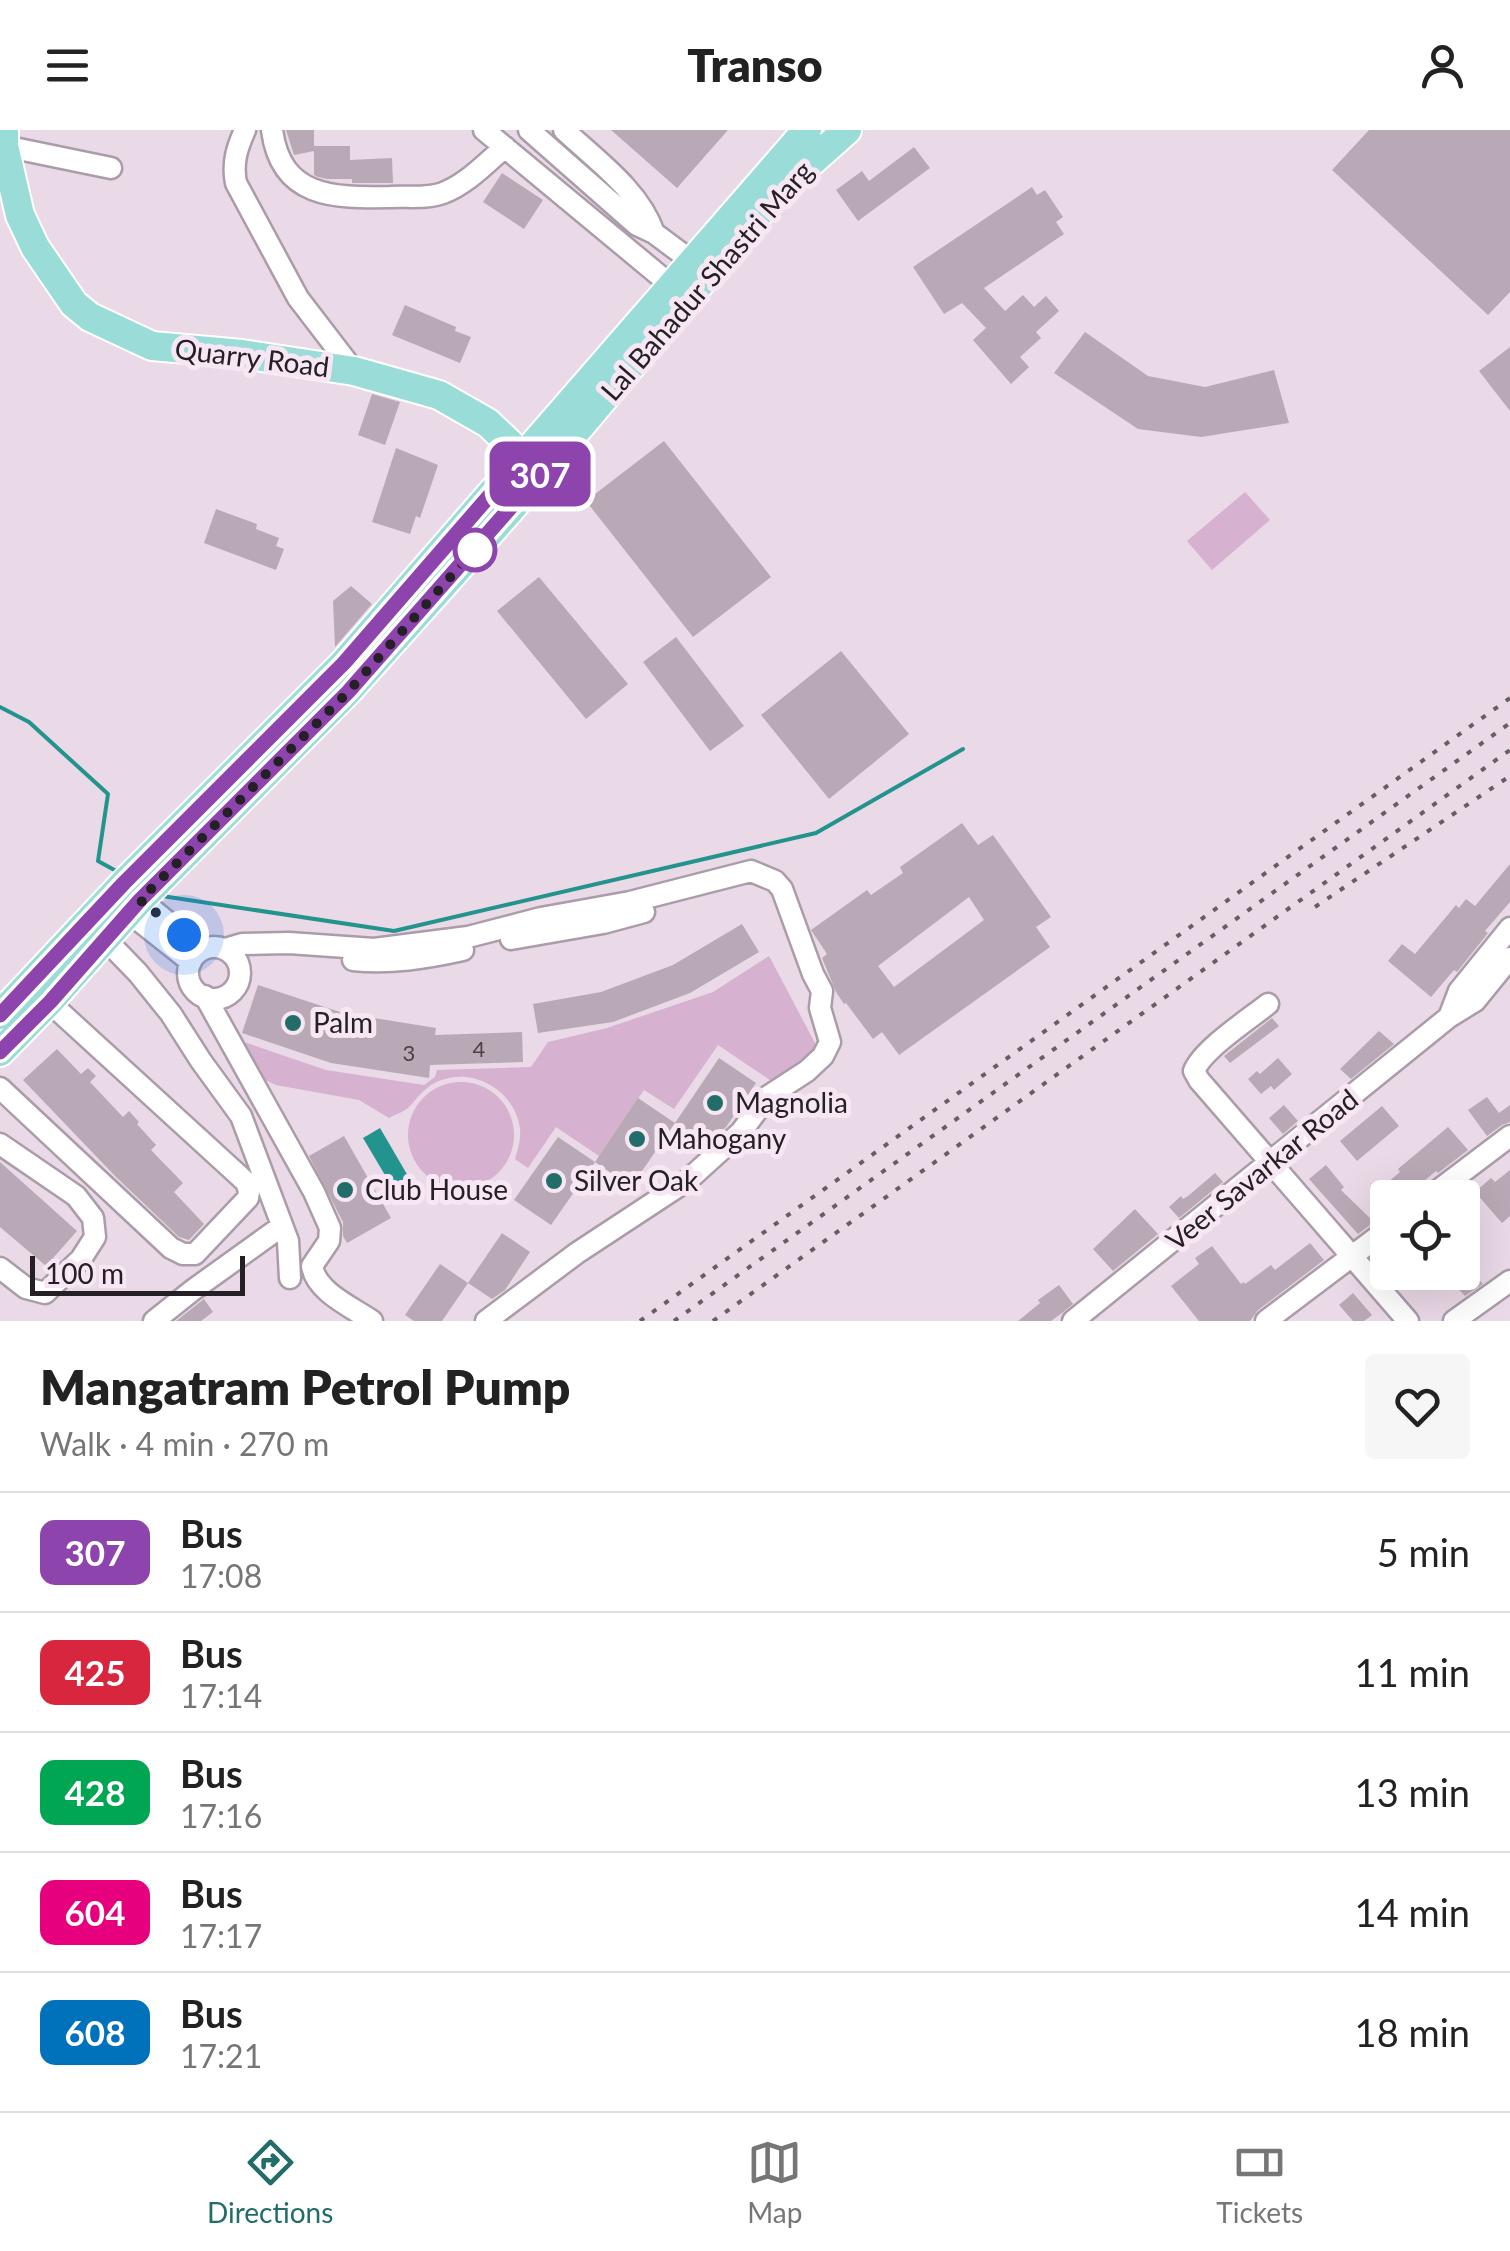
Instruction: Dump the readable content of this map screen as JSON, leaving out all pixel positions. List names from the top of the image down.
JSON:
{
  "streets": {
    "main road": ["Lal Bahadur Shastri Marg", "Quarry Road"],
    "street": ["Veer Savarkar Road"]
  },
  "crossings": [
    ["Lal Bahadur Shastri Marg", "Quarry Road"]
  ],
  "places": [
    "Palm",
    "Magnolia",
    "Mahogany",
    "Silver Oak",
    "Club House"
  ],
  "lines": ["bus line 307"],
  "house_numbers": ["4", "3"],
  "scale_bar": "100 m",
  "page": {
    "header": "Transo",
    "on_map": "307",
    "scale": "100 m",
    "heading": ["Mangatram Petrol Pump", "Walk · 4 min · 270 m"],
    "list": [
      {
        "mark": "307",
        "name": "Bus",
        "note": "17:08",
        "value": "5 min"
      },
      {
        "mark": "425",
        "name": "Bus",
        "note": "17:14",
        "value": "11 min"
      },
      {
        "mark": "428",
        "name": "Bus",
        "note": "17:16",
        "value": "13 min"
      },
      {
        "mark": "604",
        "name": "Bus",
        "note": "17:17",
        "value": "14 min"
      },
      {
        "mark": "608",
        "name": "Bus",
        "note": "17:21",
        "value": "18 min"
      }
    ],
    "tabs": ["Directions", "Map", "Tickets"]
  }
}
